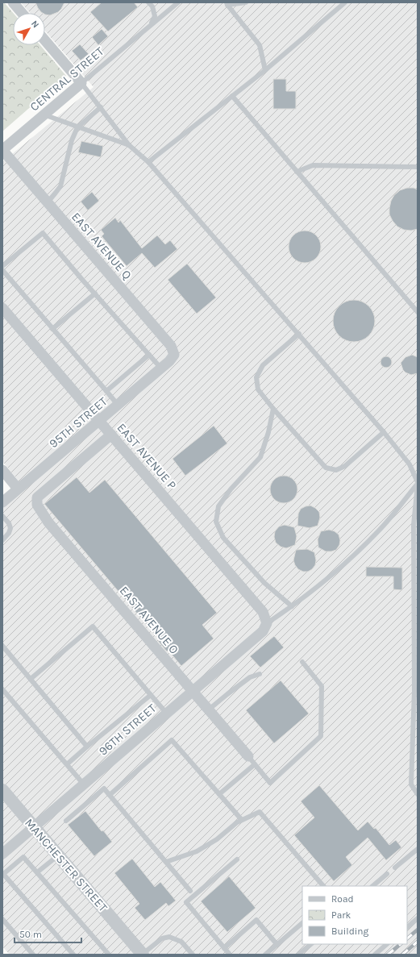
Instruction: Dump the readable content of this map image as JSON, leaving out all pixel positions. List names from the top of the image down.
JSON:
{
  "streets": {
    "street": [
      "CENTRAL STREET",
      "EAST AVENUE Q",
      "95TH STREET",
      "EAST AVENUE P",
      "EAST AVENUE O",
      "96TH STREET",
      "MANCHESTER STREET"
    ]
  },
  "crossings": [
    ["CENTRAL STREET", "EAST AVENUE Q"],
    ["EAST AVENUE Q", "95TH STREET"],
    ["95TH STREET", "EAST AVENUE P"],
    ["EAST AVENUE P", "96TH STREET"],
    ["EAST AVENUE O", "96TH STREET"],
    ["96TH STREET", "MANCHESTER STREET"]
  ],
  "legend": ["Road", "Park", "Building"],
  "scale_bar": "50 m",
  "north": "top right"
}
